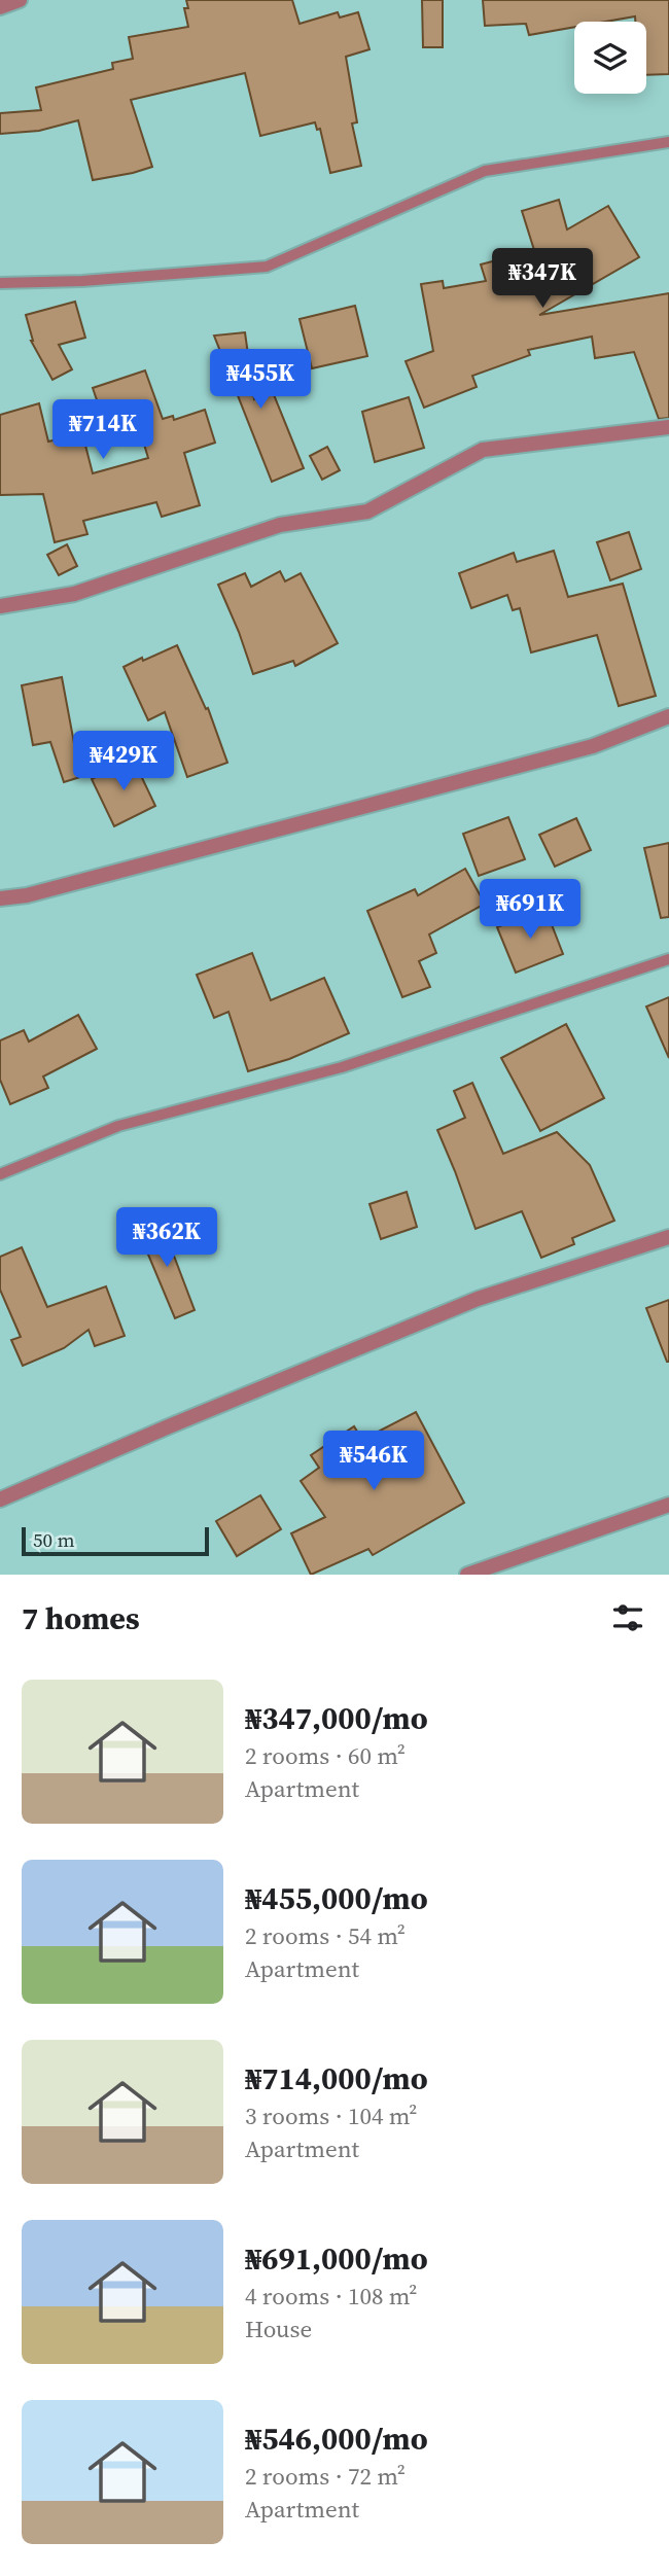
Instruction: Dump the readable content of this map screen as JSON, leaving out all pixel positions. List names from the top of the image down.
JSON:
{
  "scale_bar": "50 m",
  "page": {
    "price": [
      "₦347K",
      "₦455K",
      "₦714K",
      "₦429K",
      "₦691K",
      "₦362K",
      "₦546K"
    ],
    "scale": "50 m",
    "heading": "7 homes",
    "list": [
      {
        "name": "₦347,000/mo",
        "note": "2 rooms · 60 m² · Apartment"
      },
      {
        "name": "₦455,000/mo",
        "note": "2 rooms · 54 m² · Apartment"
      },
      {
        "name": "₦714,000/mo",
        "note": "3 rooms · 104 m² · Apartment"
      },
      {
        "name": "₦691,000/mo",
        "note": "4 rooms · 108 m² · House"
      },
      {
        "name": "₦546,000/mo",
        "note": "2 rooms · 72 m² · Apartment"
      }
    ]
  }
}
